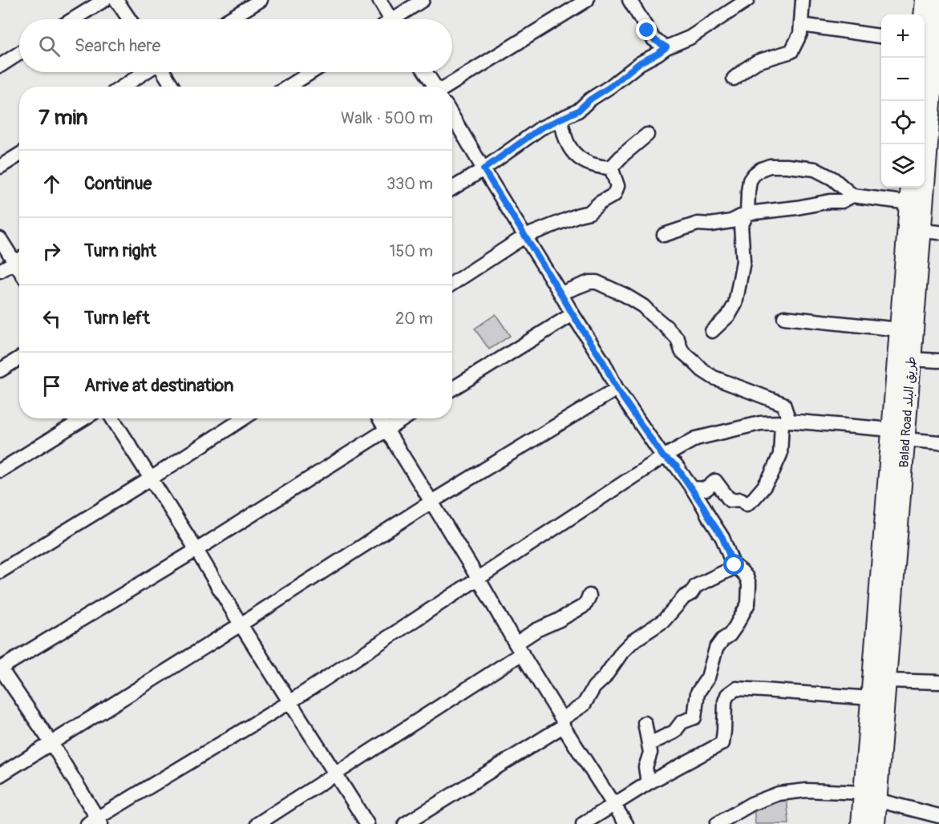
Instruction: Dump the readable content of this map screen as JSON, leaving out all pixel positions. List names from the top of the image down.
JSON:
{
  "streets": {
    "highway": ["Balad Road طريق البلد"]
  },
  "page": {
    "map_buttons": ["+", "−"],
    "search": "Search here",
    "heading": ["7 min", "Walk · 500 m"],
    "list": [
      ["Continue", "330 m"],
      ["Turn right", "150 m"],
      ["Turn left", "20 m"],
      "Arrive at destination"
    ]
  }
}
